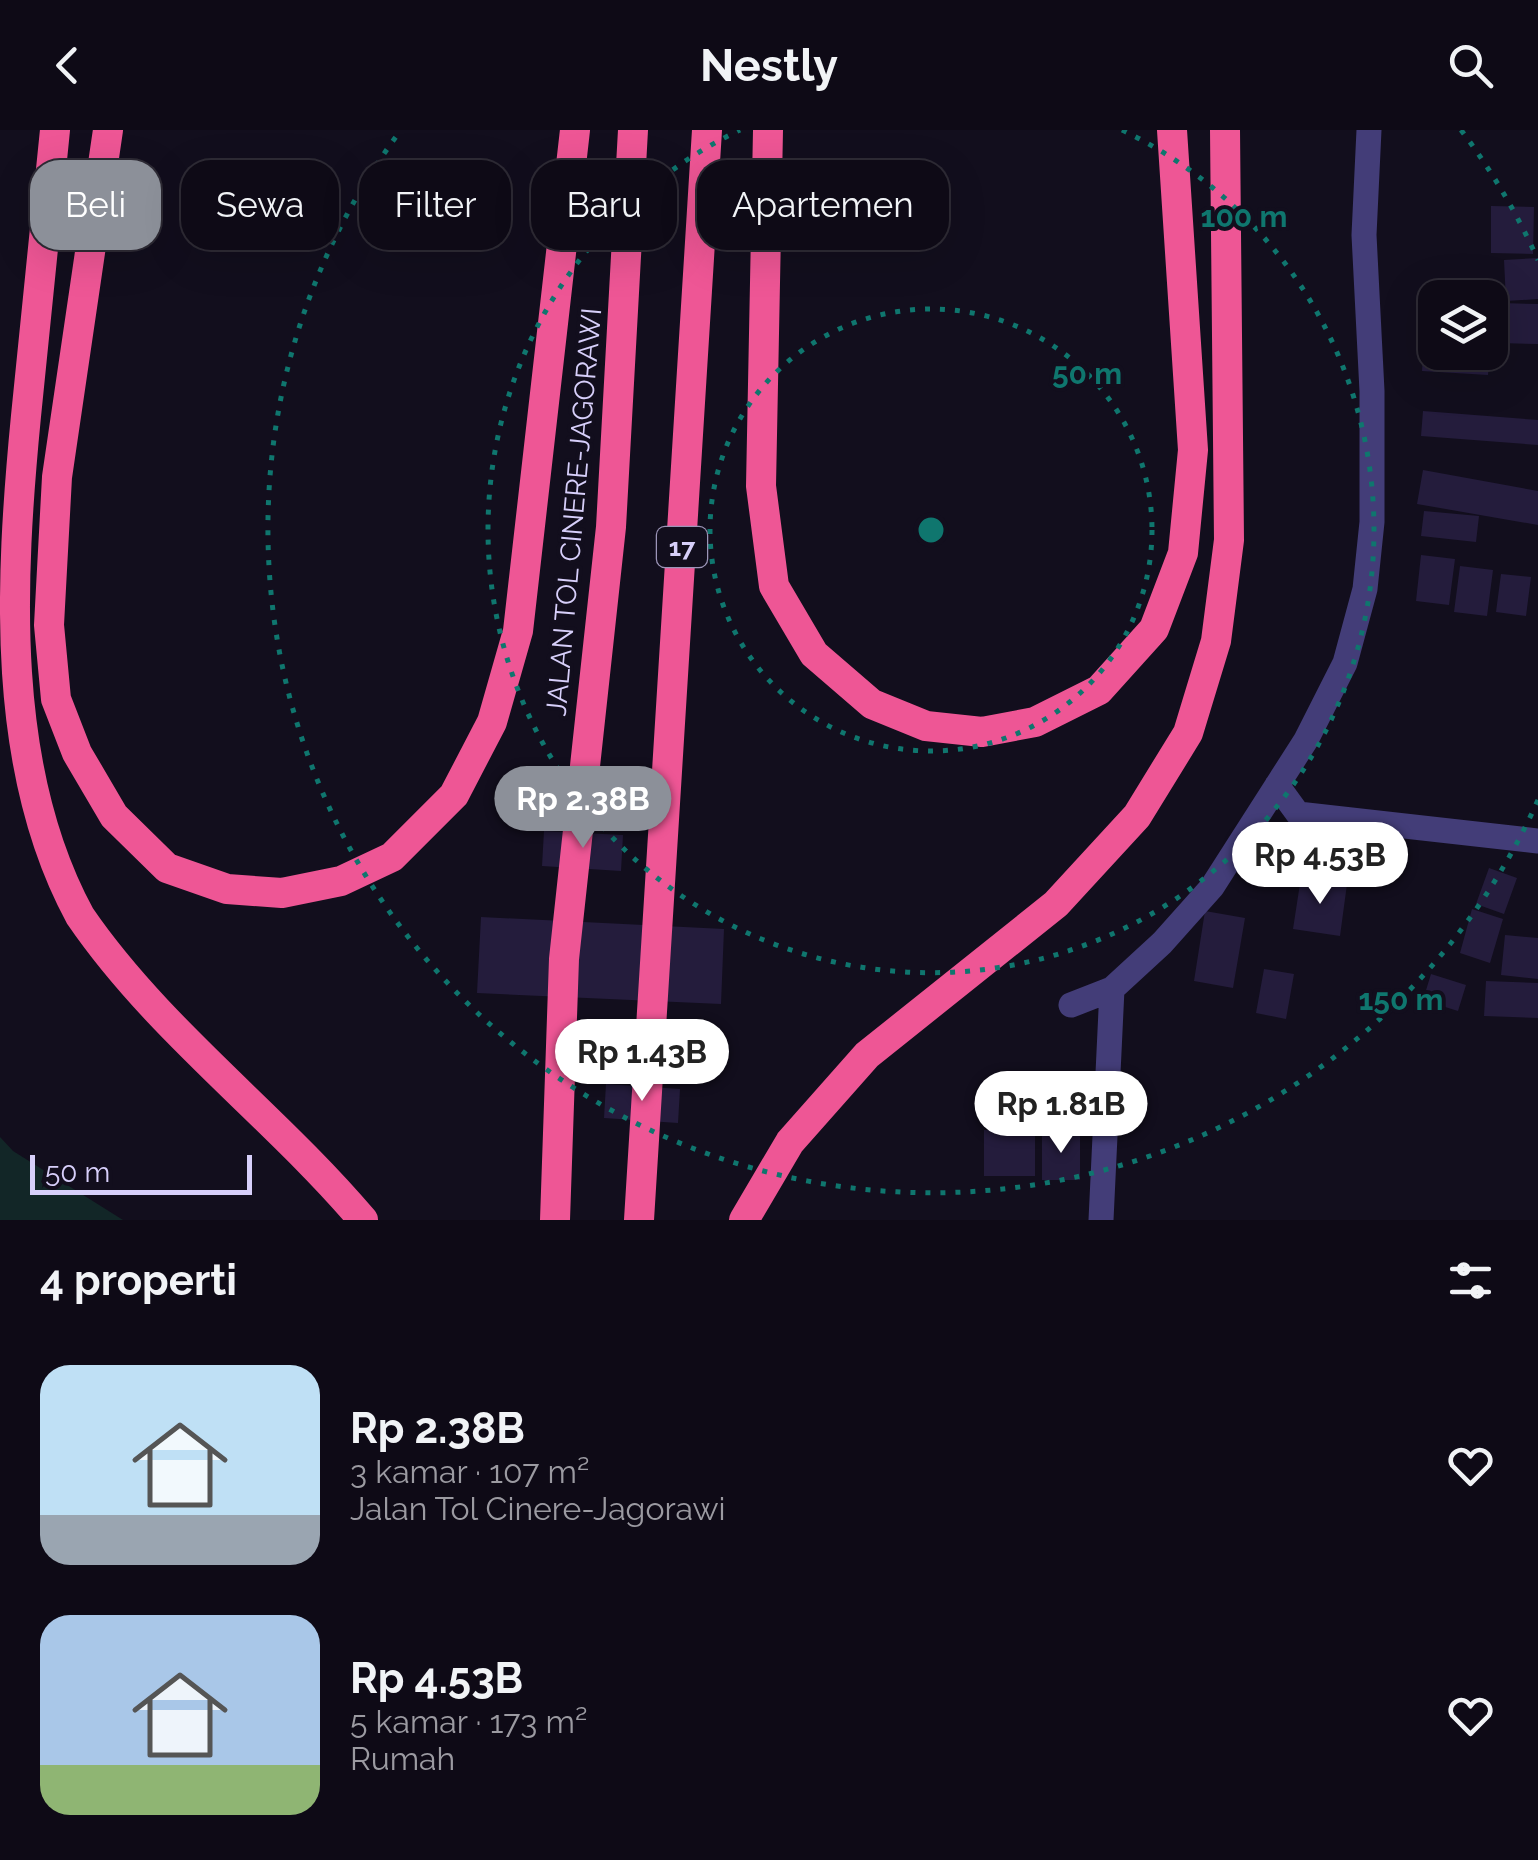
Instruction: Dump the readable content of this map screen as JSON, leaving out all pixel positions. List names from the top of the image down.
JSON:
{
  "streets": {
    "highway": ["JALAN TOL CINERE-JAGORAWI", "17"]
  },
  "scale_bar": "50 m",
  "page": {
    "header": "Nestly",
    "chip": [
      "Beli",
      "Sewa",
      "Filter",
      "Baru",
      "Apartemen"
    ],
    "price": [
      "Rp 2.38B",
      "Rp 4.53B",
      "Rp 1.43B",
      "Rp 1.81B"
    ],
    "scale": "50 m",
    "heading": "4 properti",
    "list": [
      {
        "name": "Rp 2.38B",
        "note": "3 kamar · 107 m² · Jalan Tol Cinere-Jagorawi"
      },
      {
        "name": "Rp 4.53B",
        "note": "5 kamar · 173 m² · Rumah"
      }
    ]
  },
  "rings": ["100 m", "50 m", "150 m"]
}
